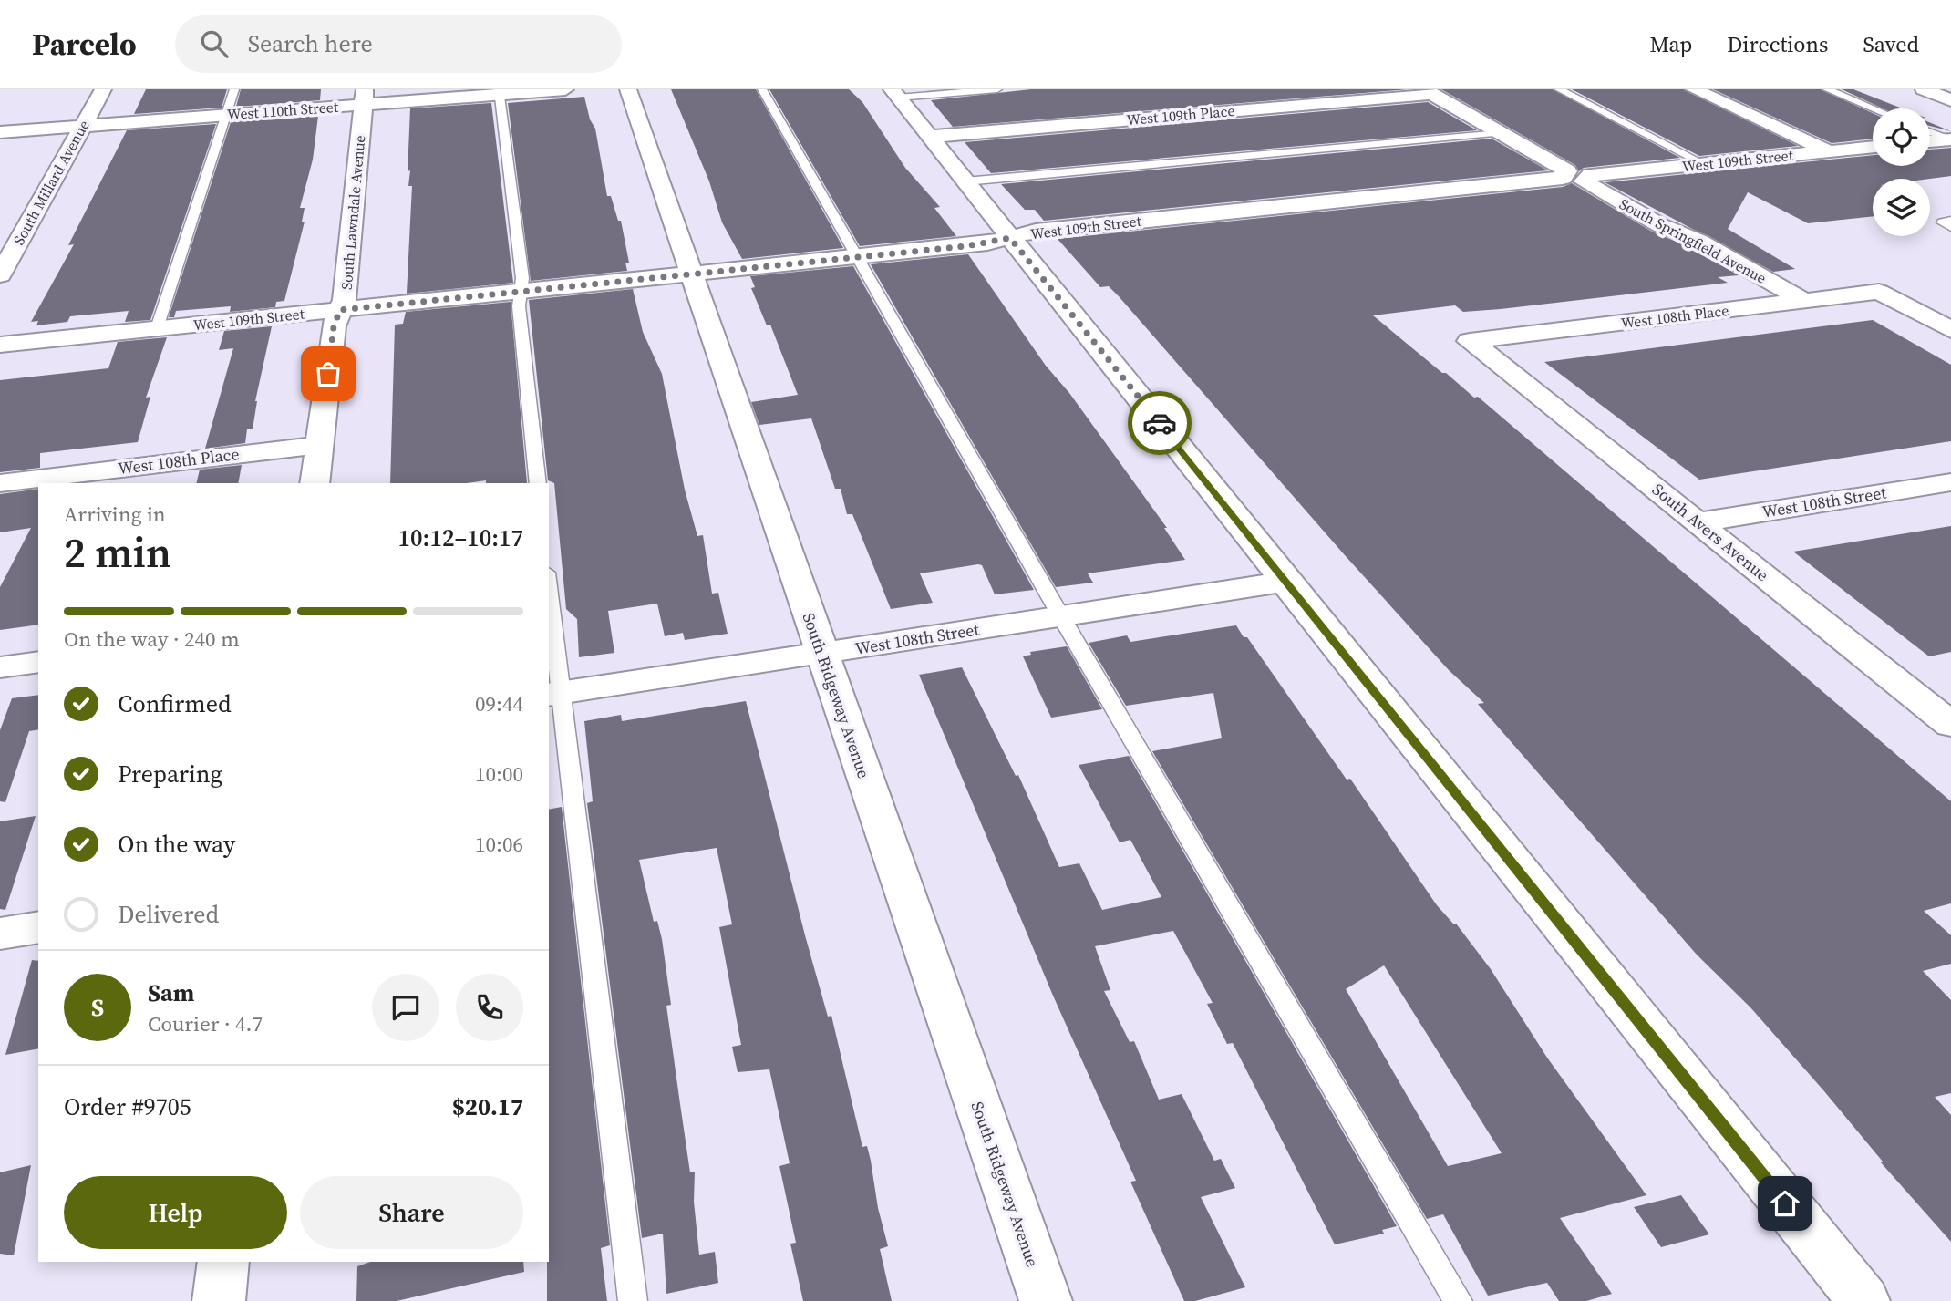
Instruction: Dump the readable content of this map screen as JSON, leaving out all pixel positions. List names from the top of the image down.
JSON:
{
  "streets": {
    "street": [
      "West 110th Street",
      "West 109th Place",
      "West 109th Street",
      "South Millard Avenue",
      "South Lawndale Avenue",
      "South Springfield Avenue",
      "West 108th Place",
      "West 108th Street",
      "South Avers Avenue",
      "South Ridgeway Avenue"
    ]
  },
  "crossings": [
    ["West 110th Street", "South Millard Avenue"],
    ["West 110th Street", "South Lawndale Avenue"],
    ["West 109th Place", "South Springfield Avenue"],
    ["West 109th Street", "South Lawndale Avenue"],
    ["West 109th Street", "South Springfield Avenue"],
    ["West 109th Street", "South Ridgeway Avenue"],
    ["South Lawndale Avenue", "West 108th Place"],
    ["South Springfield Avenue", "West 108th Place"],
    ["West 108th Place", "South Avers Avenue"],
    ["West 108th Street", "South Avers Avenue"],
    ["West 108th Street", "South Ridgeway Avenue"]
  ],
  "page": {
    "header": "Parcelo",
    "search": "Search here",
    "nav": ["Map", "Directions", "Saved"],
    "heading": ["2 min", "Arriving in", "10:12–10:17"],
    "panel": [
      "Sam",
      "Courier · 4.7",
      "Order #9705",
      "$20.17"
    ],
    "bar": "On the way · 240 m",
    "list": [
      ["Confirmed", "09:44"],
      ["Preparing", "10:00"],
      ["On the way", "10:06"],
      "Delivered"
    ],
    "round": "S",
    "buttons": ["Help", "Share"]
  }
}
